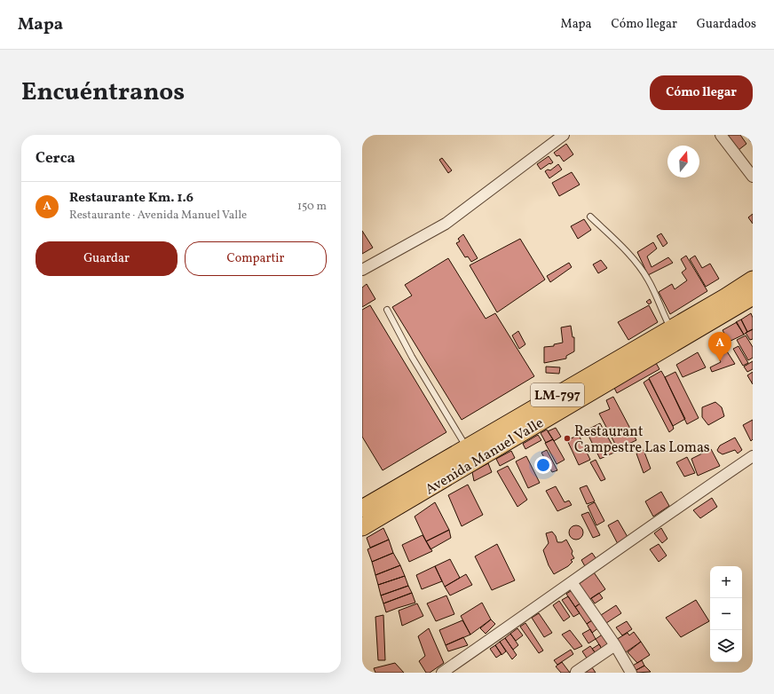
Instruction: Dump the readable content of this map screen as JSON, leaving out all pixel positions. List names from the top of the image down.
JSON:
{
  "streets": {
    "main road": ["LM-797", "Avenida Manuel Valle"]
  },
  "places": ["Restaurant Campestre Las Lomas"],
  "north": "top",
  "page": {
    "header": "Mapa",
    "nav": ["Mapa", "Cómo llegar", "Guardados"],
    "title": "Encuéntranos",
    "buttons": [
      "Cómo llegar",
      ["Guardar", "Compartir"]
    ],
    "heading": "Cerca",
    "list": [
      {
        "mark": "A",
        "name": "Restaurante Km. 1.6",
        "note": "Restaurante · Avenida Manuel Valle",
        "value": "150 m"
      }
    ],
    "pins": "A",
    "map_buttons": ["+", "−"]
  }
}
